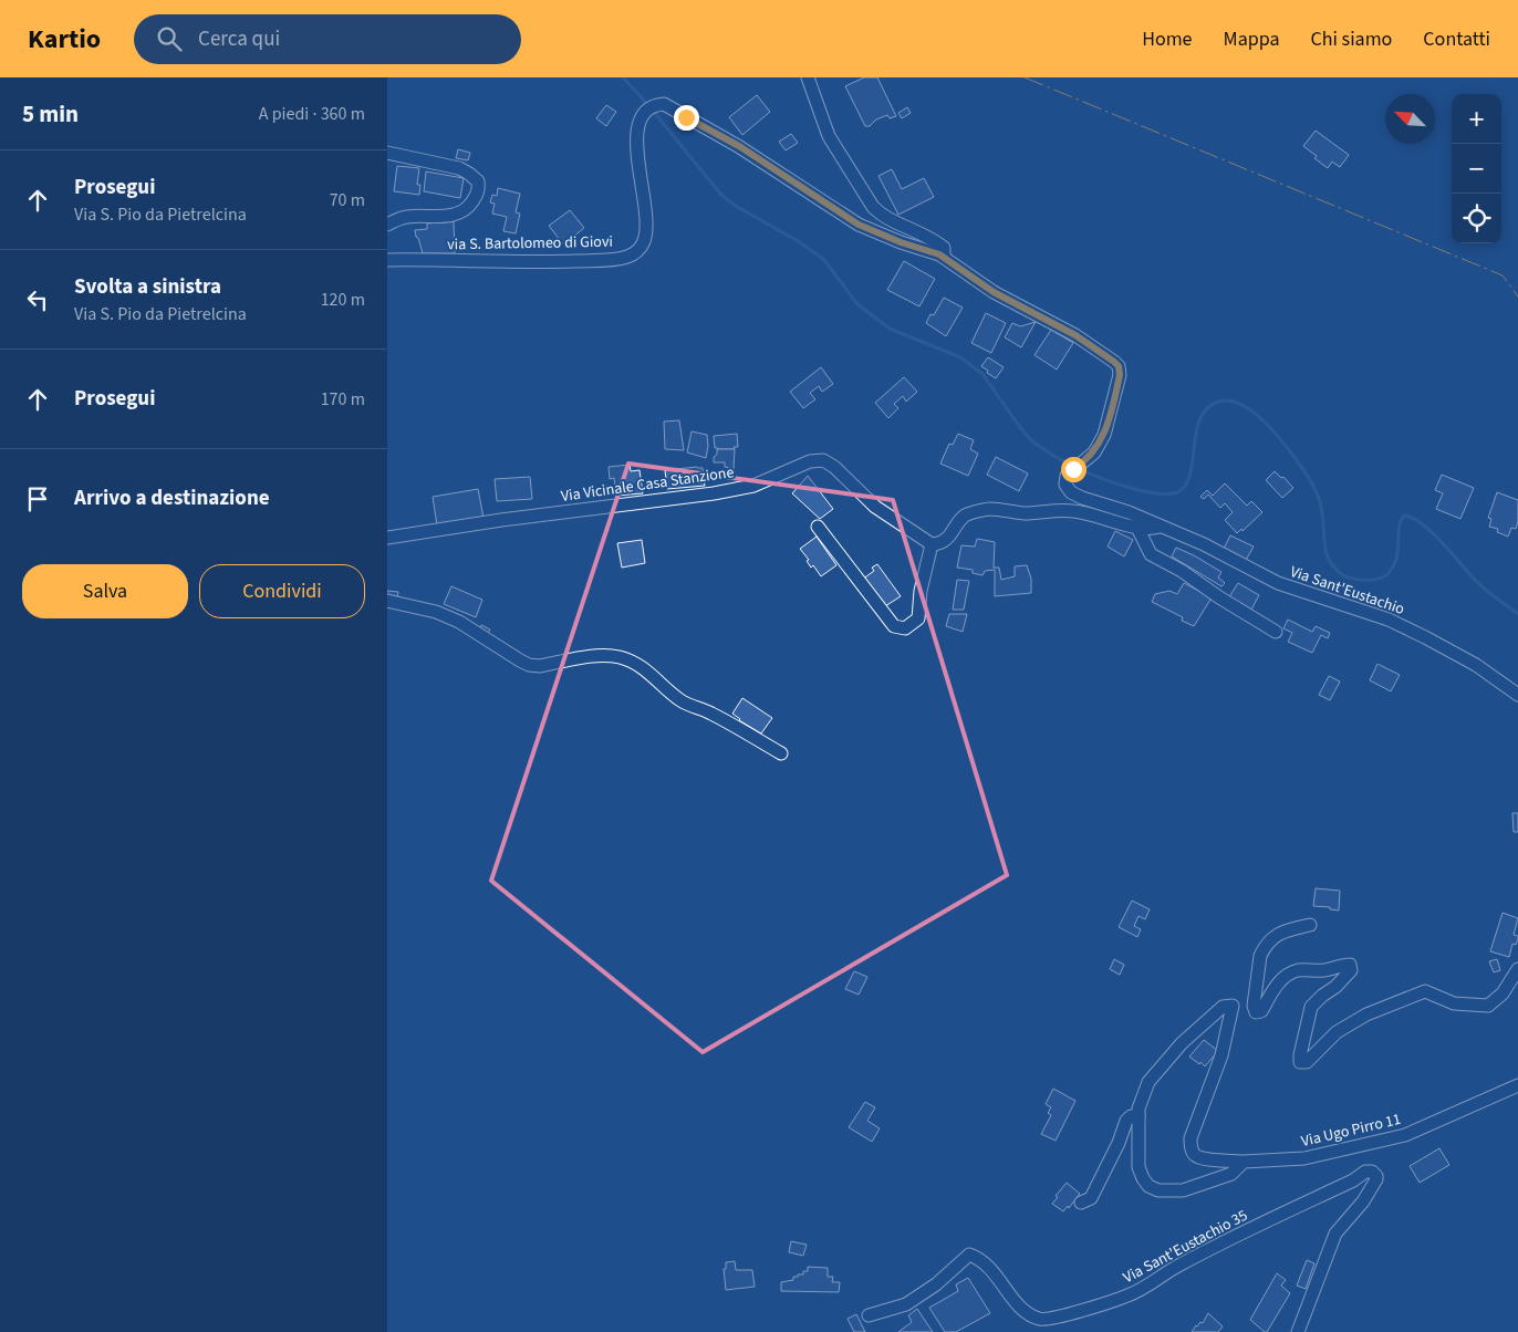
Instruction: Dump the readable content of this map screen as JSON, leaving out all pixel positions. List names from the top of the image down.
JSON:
{
  "streets": {
    "street": [
      "via S. Bartolomeo di Giovi",
      "Via Vicinale Casa Stanzione",
      "Via Sant'Eustachio",
      "Via Ugo Pirro 11",
      "Via Sant'Eustachio 35"
    ]
  },
  "crossings": [
    ["via S. Bartolomeo di Giovi", "Via Sant'Eustachio"]
  ],
  "north": "top left",
  "page": {
    "header": "Kartio",
    "search": "Cerca qui",
    "nav": [
      "Home",
      "Mappa",
      "Chi siamo",
      "Contatti"
    ],
    "heading": ["5 min", "A piedi · 360 m"],
    "map_buttons": ["+", "−"],
    "list": [
      ["Prosegui", "Via S. Pio da Pietrelcina", "70 m"],
      ["Svolta a sinistra", "Via S. Pio da Pietrelcina", "120 m"],
      ["Prosegui", "170 m"],
      "Arrivo a destinazione"
    ],
    "buttons": ["Salva", "Condividi"]
  }
}
